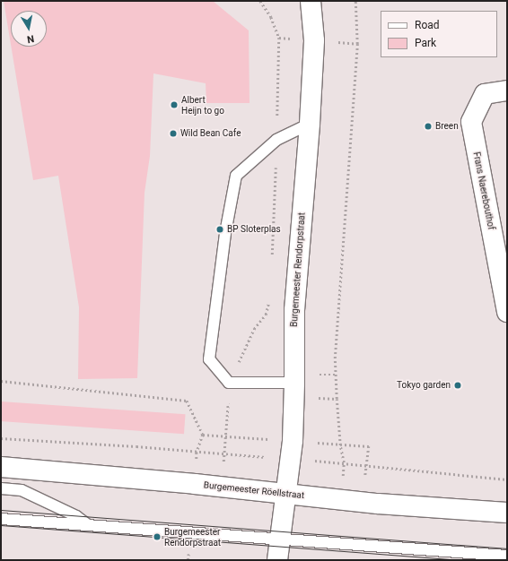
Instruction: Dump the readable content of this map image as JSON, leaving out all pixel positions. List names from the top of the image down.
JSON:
{
  "streets": {
    "main road": ["Frans Naerebouthof", "Burgemeester Rendorpstraat", "Burgemeester Röellstraat"]
  },
  "crossings": [
    ["Burgemeester Rendorpstraat", "Burgemeester Röellstraat"]
  ],
  "places": [
    "Albert Heijn to go",
    "Breen",
    "Wild Bean Cafe",
    "BP Sloterplas",
    "Tokyo garden",
    "Burgemeester Rendorpstraat"
  ],
  "legend": ["Road", "Park"],
  "north": "bottom"
}
